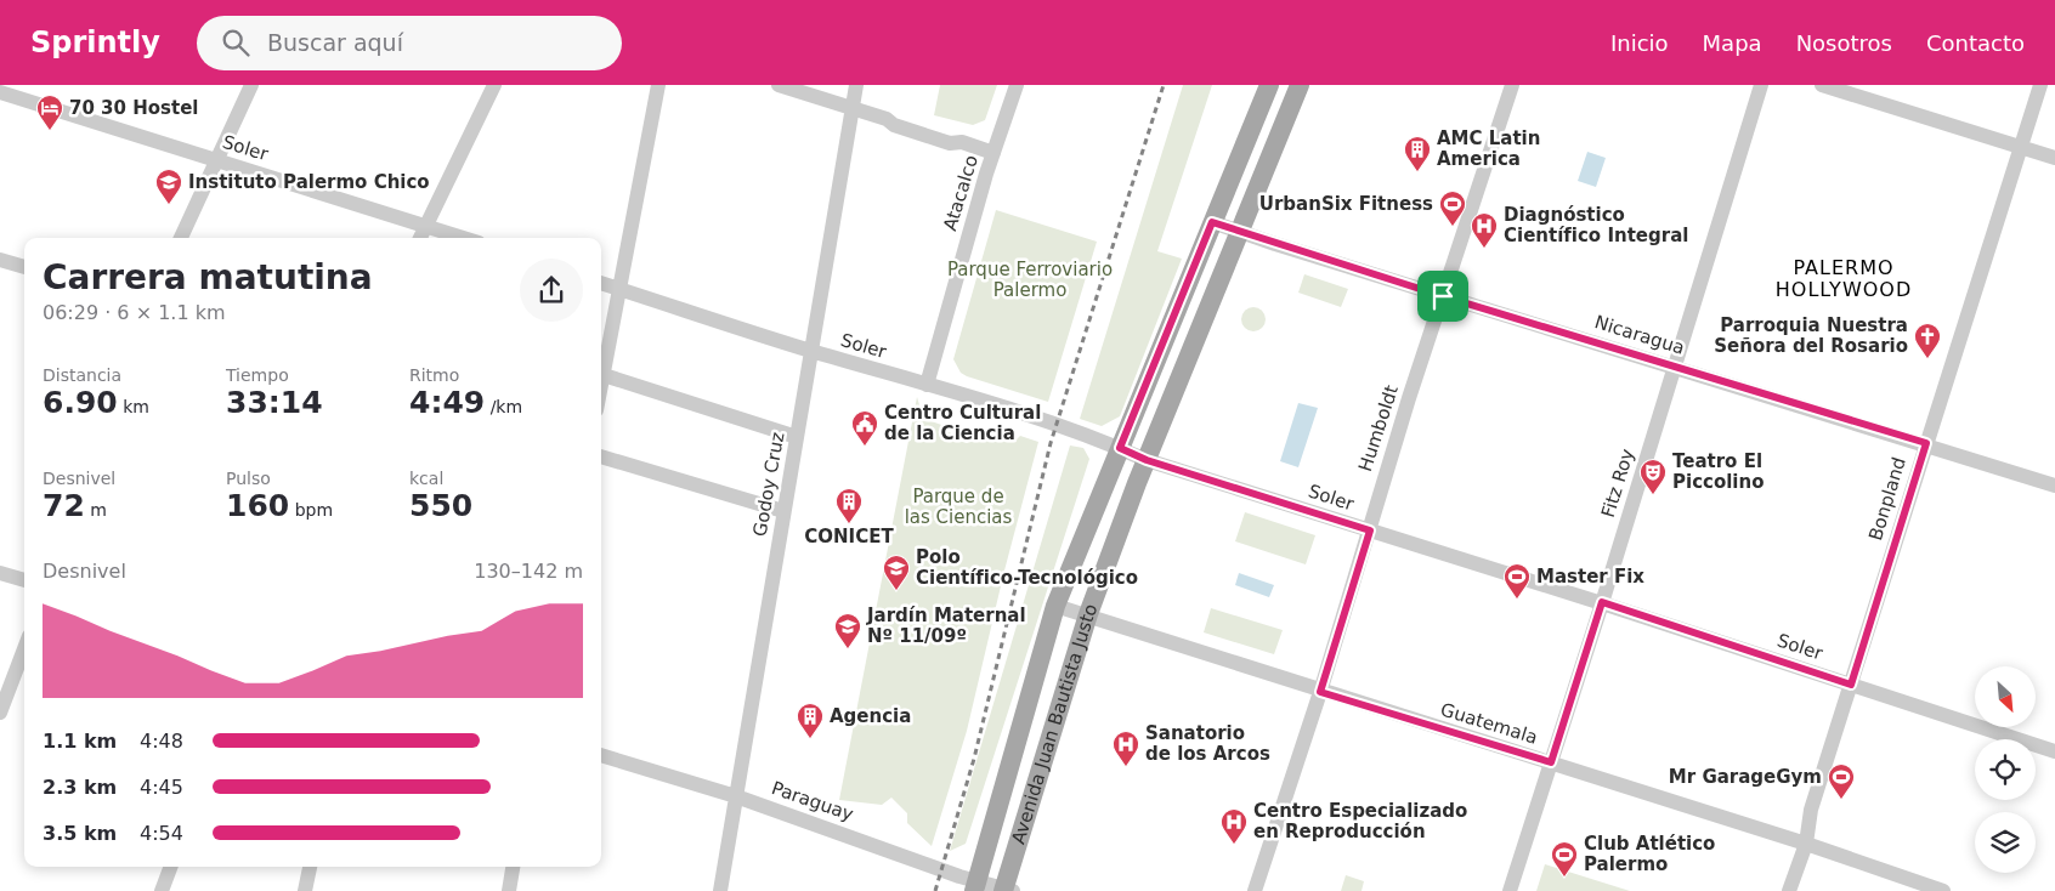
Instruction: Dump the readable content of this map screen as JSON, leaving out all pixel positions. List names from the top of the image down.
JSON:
{
  "streets": {
    "main road": ["Avenida Juan Bautista Justo"],
    "street": [
      "Soler",
      "Atacalco",
      "Nicaragua",
      "Humboldt",
      "Fitz Roy",
      "Godoy Cruz",
      "Bonpland",
      "Guatemala",
      "Paraguay"
    ]
  },
  "crossings": [
    ["Soler", "Atacalco"],
    ["Soler", "Humboldt"],
    ["Soler", "Fitz Roy"],
    ["Soler", "Godoy Cruz"],
    ["Soler", "Bonpland"],
    ["Soler", "Avenida Juan Bautista Justo"],
    ["Nicaragua", "Humboldt"],
    ["Nicaragua", "Fitz Roy"],
    ["Nicaragua", "Bonpland"],
    ["Nicaragua", "Avenida Juan Bautista Justo"],
    ["Humboldt", "Guatemala"],
    ["Fitz Roy", "Guatemala"],
    ["Godoy Cruz", "Paraguay"],
    ["Bonpland", "Guatemala"],
    ["Avenida Juan Bautista Justo", "Guatemala"],
    ["Avenida Juan Bautista Justo", "Paraguay"]
  ],
  "districts": ["PALERMO HOLLYWOOD"],
  "parks": ["Parque Ferroviario Palermo", "Parque de las Ciencias"],
  "places": {
    "hotel": ["70 30 Hostel"],
    "building": ["AMC Latin America", "CONICET", "Agencia"],
    "school or university": ["Instituto Palermo Chico", "Polo Científico-Tecnológico", "Jardín Maternal Nº 11/09º"],
    "sports": [
      "UrbanSix Fitness",
      "Master Fix",
      "Mr GarageGym",
      "Club Atlético Palermo"
    ],
    "hospital": ["Diagnóstico Científico Integral", "Sanatorio de los Arcos", "Centro Especializado en Reproducción"],
    "church": ["Parroquia Nuestra Señora del Rosario"],
    "public building": ["Centro Cultural de la Ciencia"],
    "theatre": ["Teatro El Piccolino"]
  },
  "north": "bottom right",
  "page": {
    "header": "Sprintly",
    "search": "Buscar aquí",
    "nav": [
      "Inicio",
      "Mapa",
      "Nosotros",
      "Contacto"
    ],
    "heading": ["Carrera matutina", "06:29 · 6 × 1.1 km"],
    "stats": [
      ["Distancia", "6.90 km"],
      ["Tiempo", "33:14"],
      ["Ritmo", "4:49 /km"],
      ["Desnivel", "72 m"],
      ["Pulso", "160 bpm"],
      ["kcal", "550"]
    ],
    "chart": ["Desnivel", "130–142 m"],
    "list": [
      {
        "name": "1.1 km",
        "note": "4:48"
      },
      {
        "name": "2.3 km",
        "note": "4:45"
      },
      {
        "name": "3.5 km",
        "note": "4:54"
      }
    ]
  }
}
